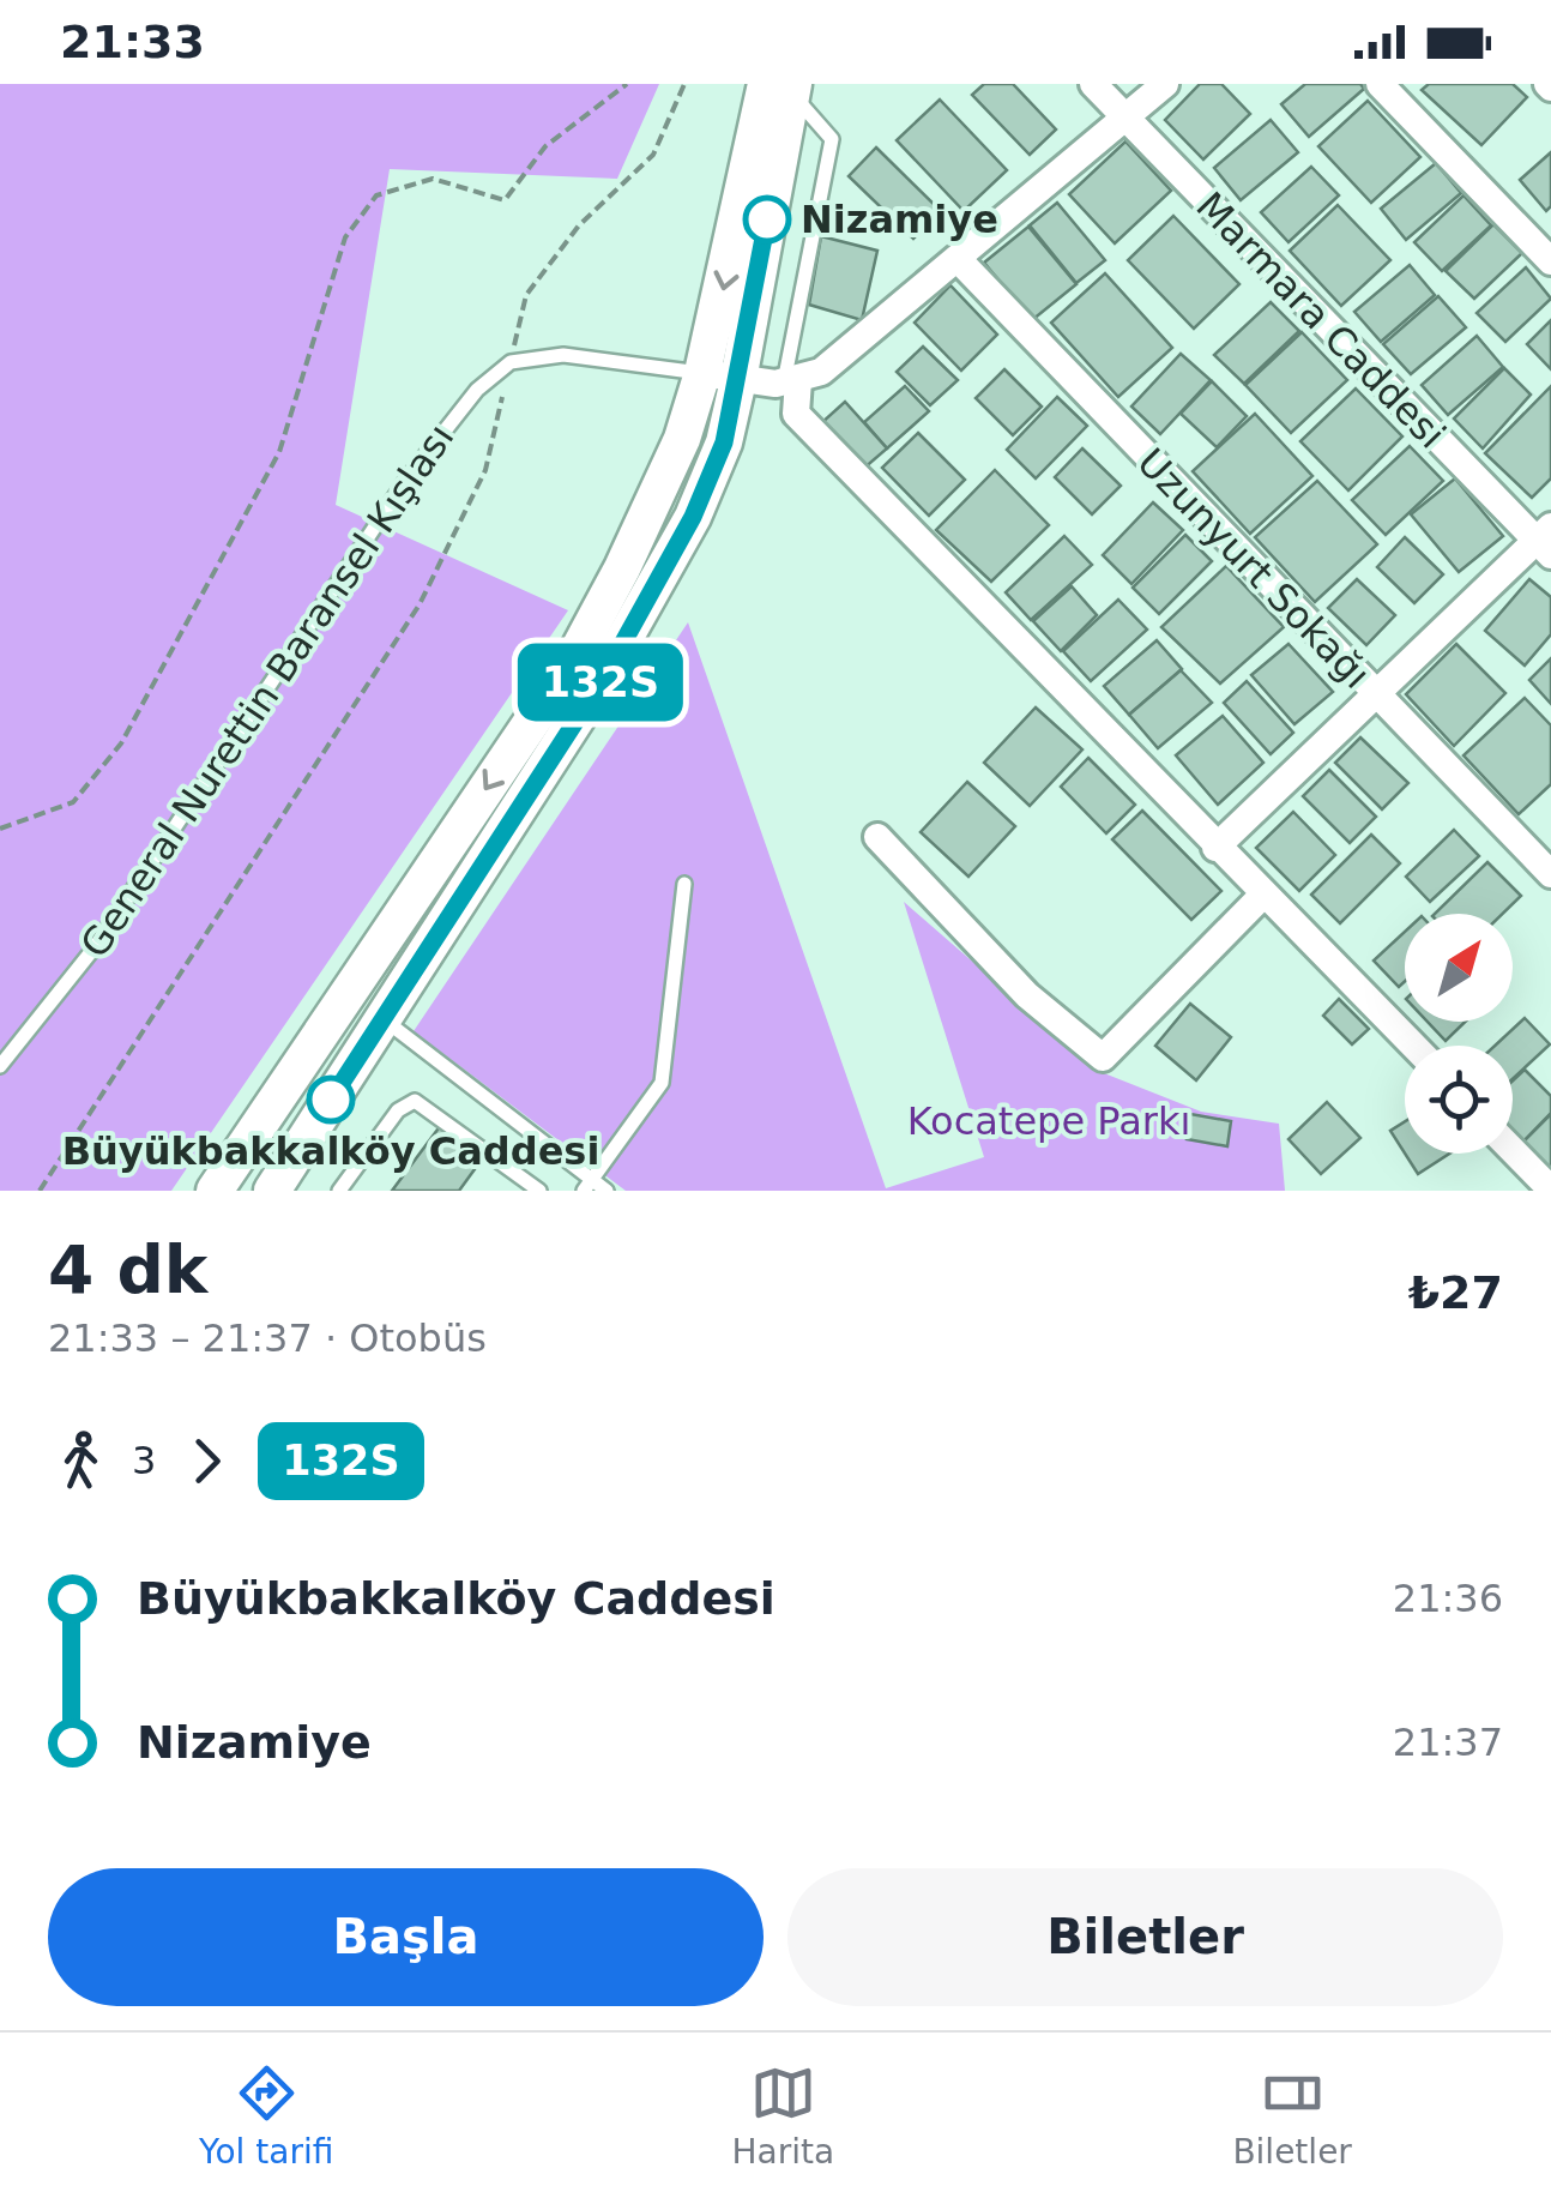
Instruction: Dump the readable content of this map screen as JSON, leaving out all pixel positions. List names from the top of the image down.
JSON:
{
  "streets": {
    "street": ["Marmara Caddesi", "Uzunyurt Sokağı"],
    "lane": ["General Nurettin Baransel Kışlası"]
  },
  "parks": ["Kocatepe Parkı"],
  "places": ["Nizamiye", "Büyükbakkalköy Caddesi"],
  "lines": ["bus line 132S"],
  "north": "top right",
  "page": {
    "status": "21:33",
    "on_map": "132S",
    "heading": ["4 dk", "21:33 – 21:37 · Otobüs", "₺27"],
    "legs": ["3", "132S"],
    "list": [
      {
        "name": "Büyükbakkalköy Caddesi",
        "value": "21:36"
      },
      {
        "name": "Nizamiye",
        "value": "21:37"
      }
    ],
    "buttons": ["Başla", "Biletler"],
    "tabs": ["Yol tarifi", "Harita", "Biletler"]
  }
}
